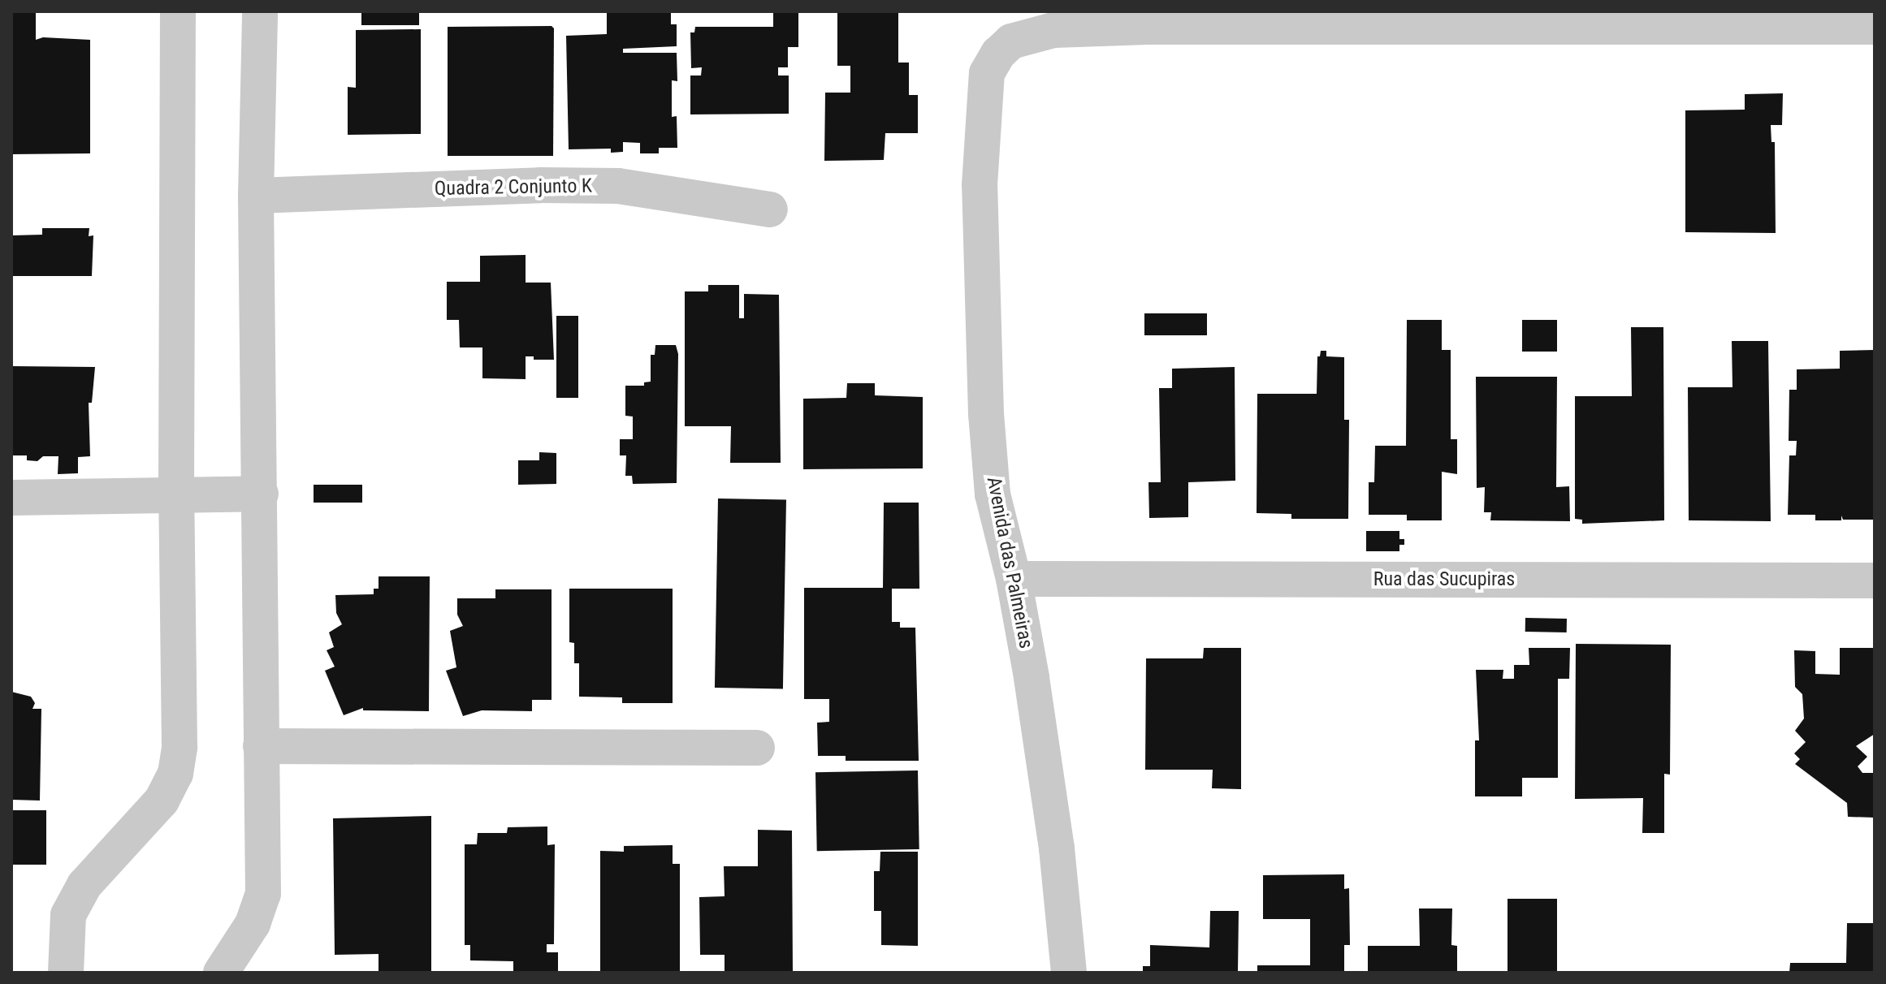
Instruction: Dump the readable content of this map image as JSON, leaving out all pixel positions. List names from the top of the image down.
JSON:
{
  "streets": {
    "street": ["Quadra 2 Conjunto K", "Avenida das Palmeiras", "Rua das Sucupiras"]
  },
  "crossings": [
    ["Avenida das Palmeiras", "Rua das Sucupiras"]
  ]
}
